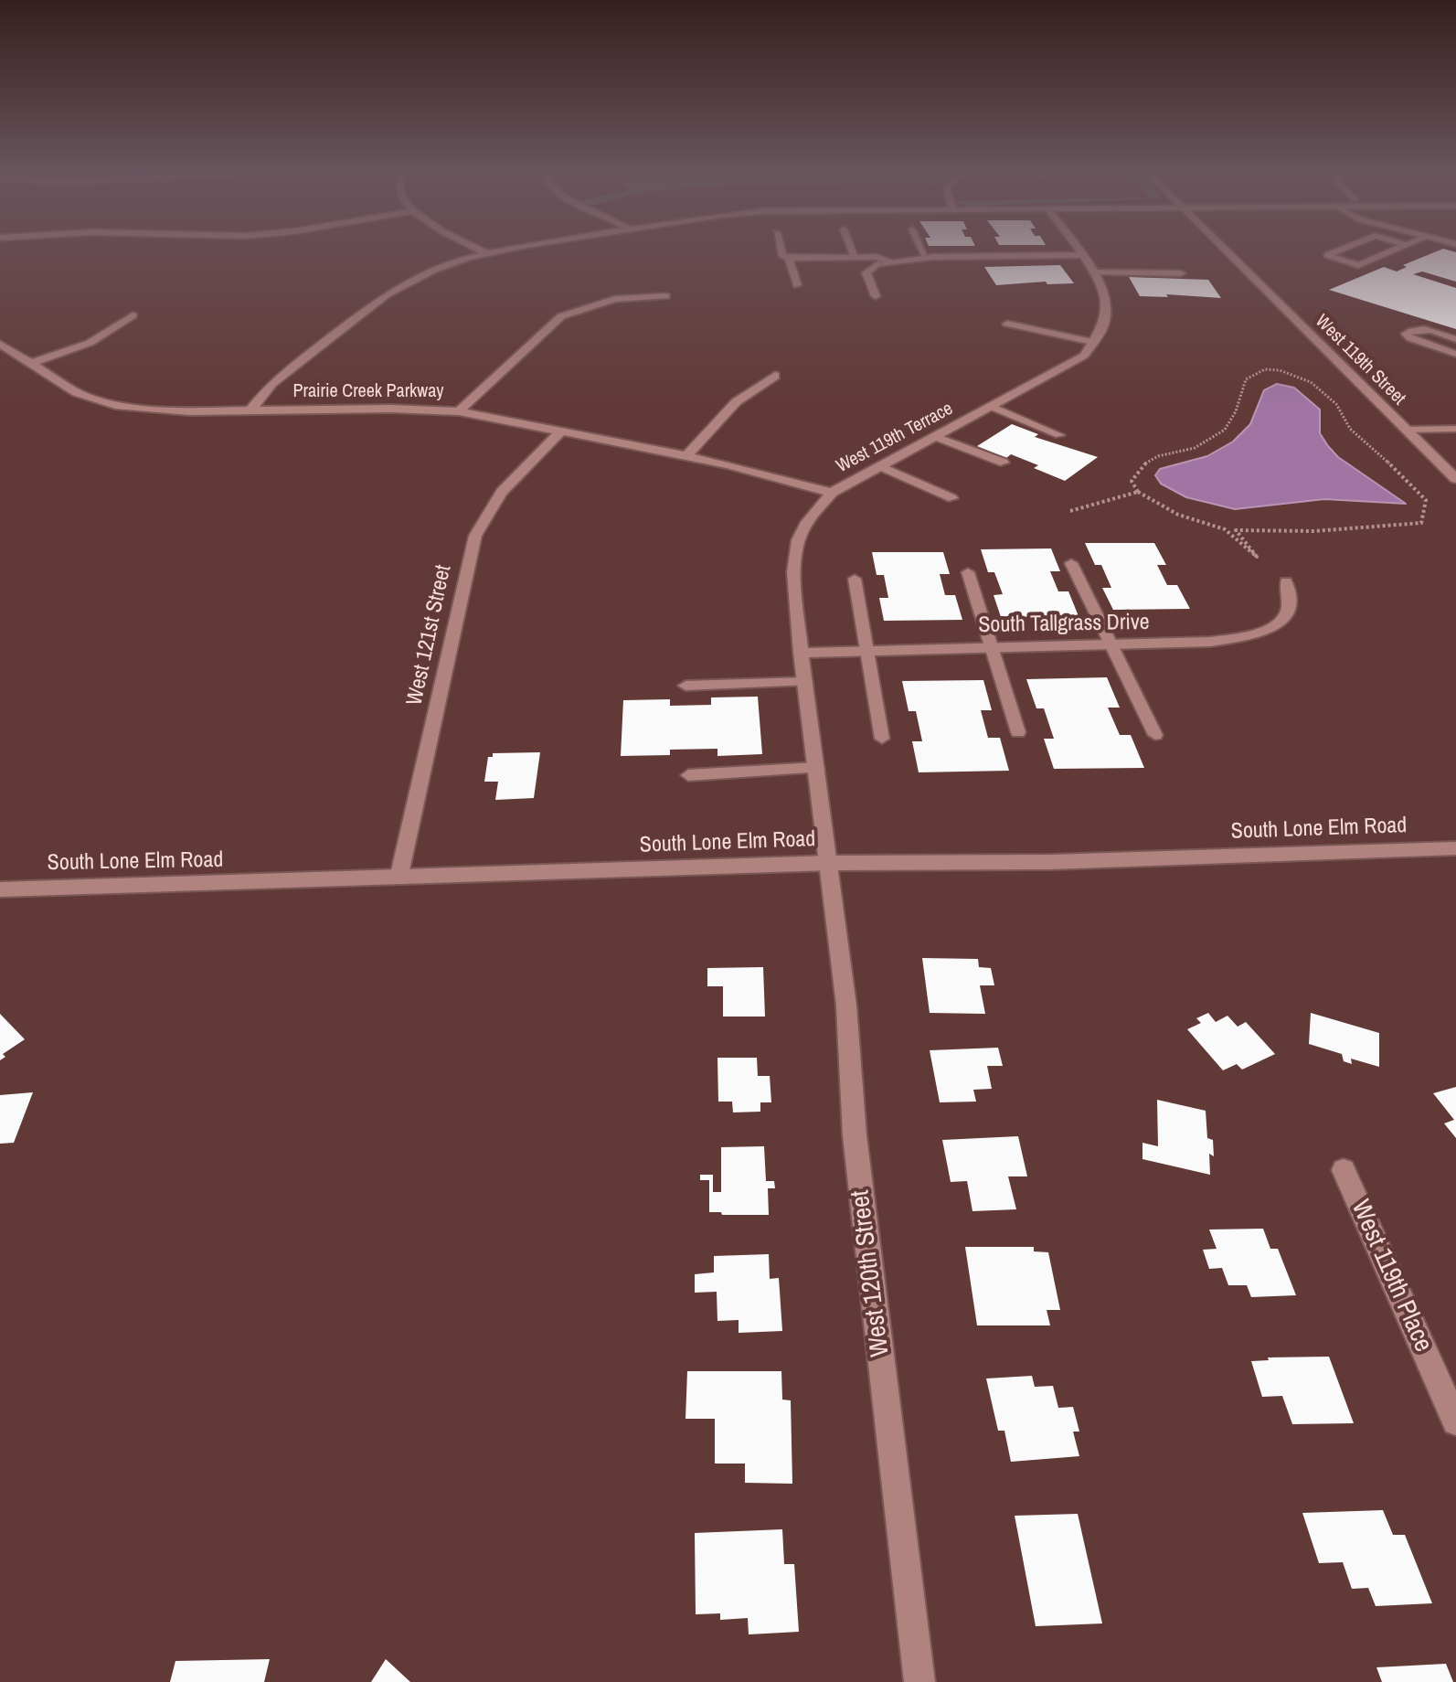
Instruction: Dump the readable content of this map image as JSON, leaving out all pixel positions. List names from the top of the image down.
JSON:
{
  "streets": {
    "street": [
      "West 119th Street",
      "Prairie Creek Parkway",
      "West 119th Terrace",
      "South Tallgrass Drive",
      "West 121st Street",
      "South Lone Elm Road",
      "West 120th Street",
      "West 119th Place"
    ]
  },
  "crossings": [
    ["Prairie Creek Parkway", "West 119th Terrace"],
    ["Prairie Creek Parkway", "West 121st Street"],
    ["West 119th Terrace", "South Tallgrass Drive"],
    ["West 119th Terrace", "South Lone Elm Road"],
    ["West 119th Terrace", "West 120th Street"],
    ["West 121st Street", "South Lone Elm Road"],
    ["South Lone Elm Road", "West 120th Street"]
  ]
}
